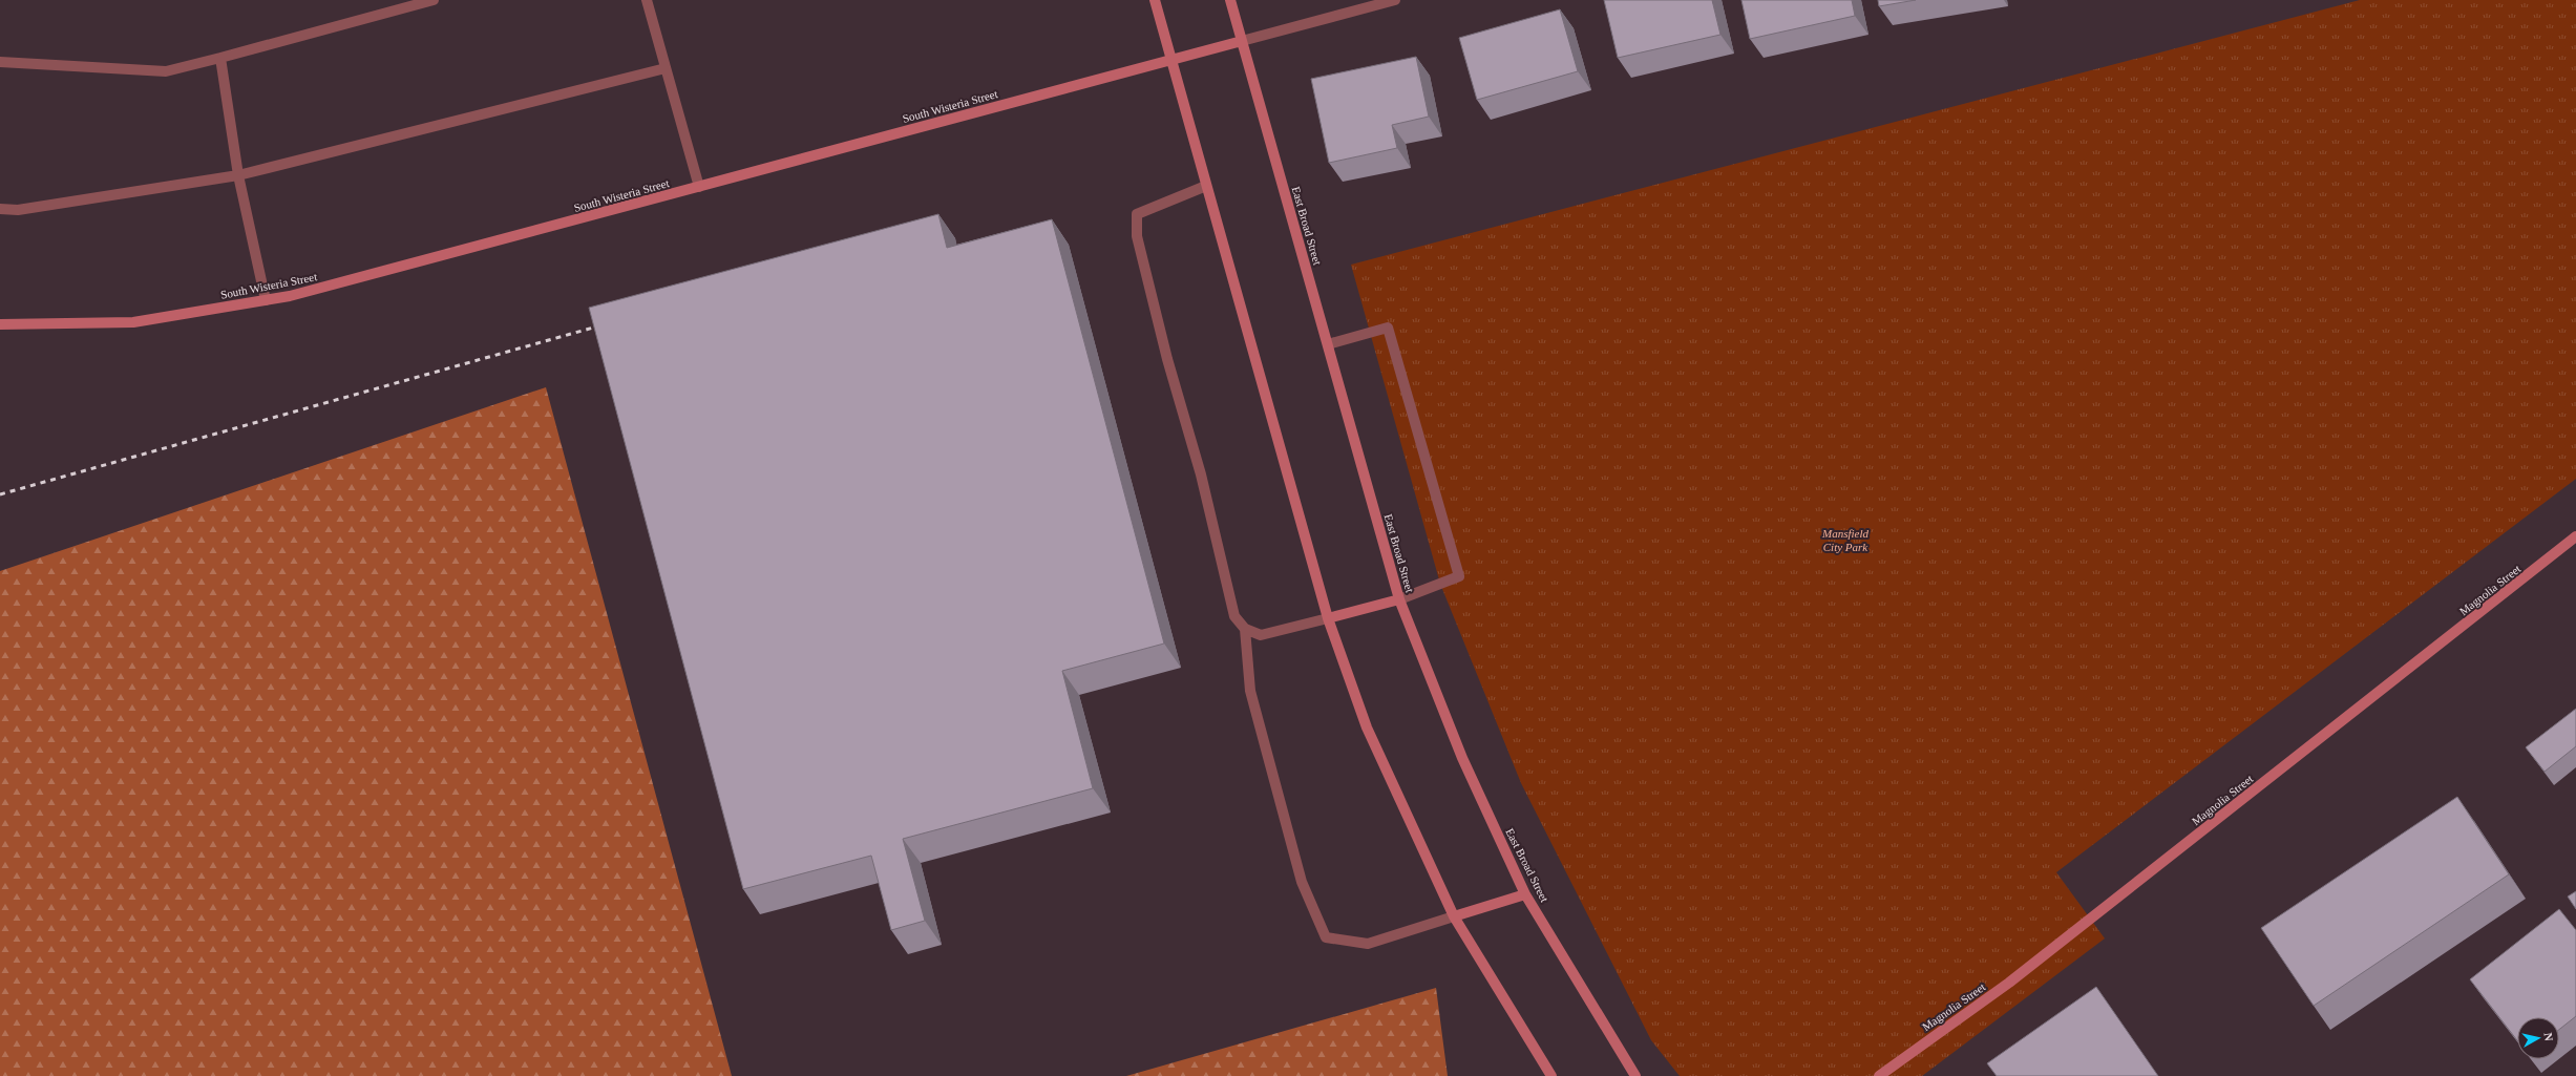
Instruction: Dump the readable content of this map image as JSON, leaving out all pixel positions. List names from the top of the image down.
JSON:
{
  "streets": {
    "main road": ["South Wisteria Street", "East Broad Street", "Magnolia Street"]
  },
  "crossings": [
    ["South Wisteria Street", "East Broad Street"]
  ],
  "parks": ["Mansfield City Park"],
  "north": "right"
}
